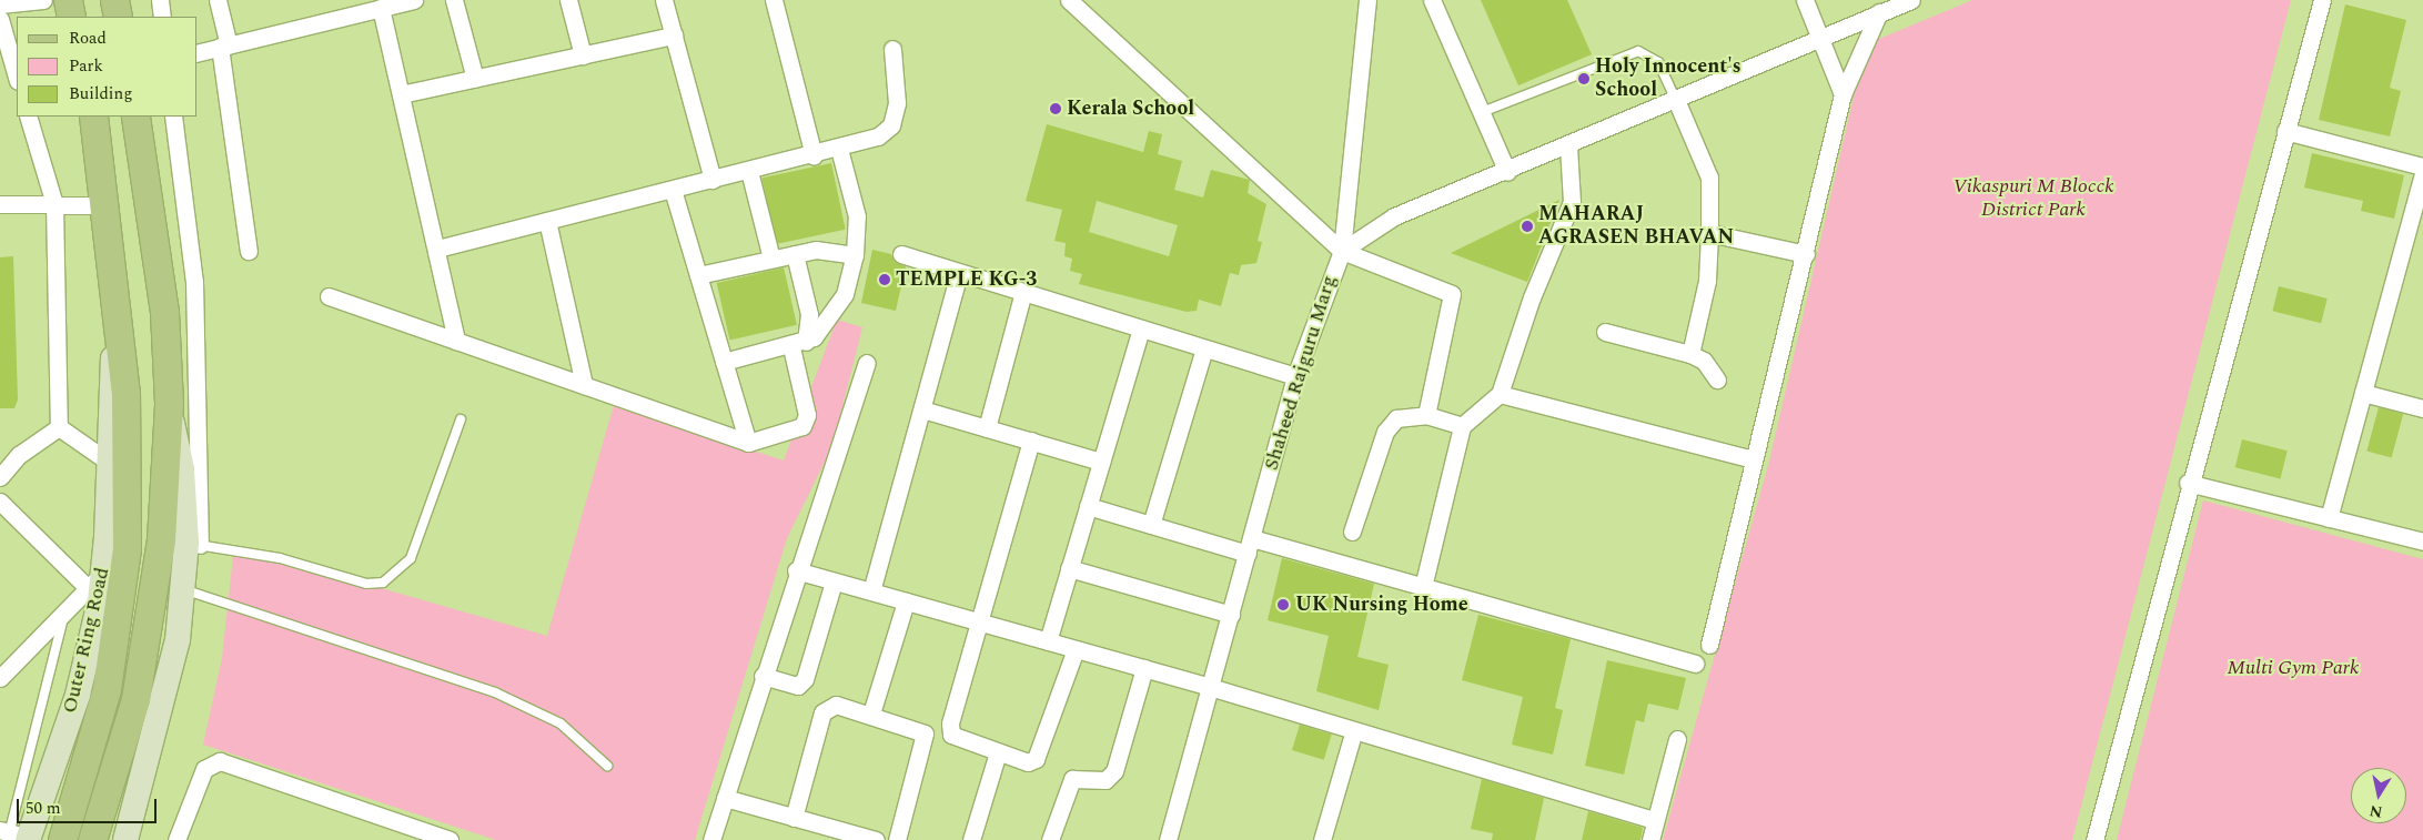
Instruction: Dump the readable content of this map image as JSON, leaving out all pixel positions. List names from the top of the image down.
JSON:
{
  "streets": {
    "main road": ["Outer Ring Road"],
    "street": ["Shaheed Rajguru Marg"]
  },
  "parks": ["Vikaspuri M Blocck District Park", "Multi Gym Park"],
  "places": [
    "Holy Innocent's School",
    "Kerala School",
    "MAHARAJ AGRASEN BHAVAN",
    "TEMPLE KG-3",
    "UK Nursing Home"
  ],
  "legend": ["Road", "Park", "Building"],
  "scale_bar": "50 m",
  "north": "bottom"
}
